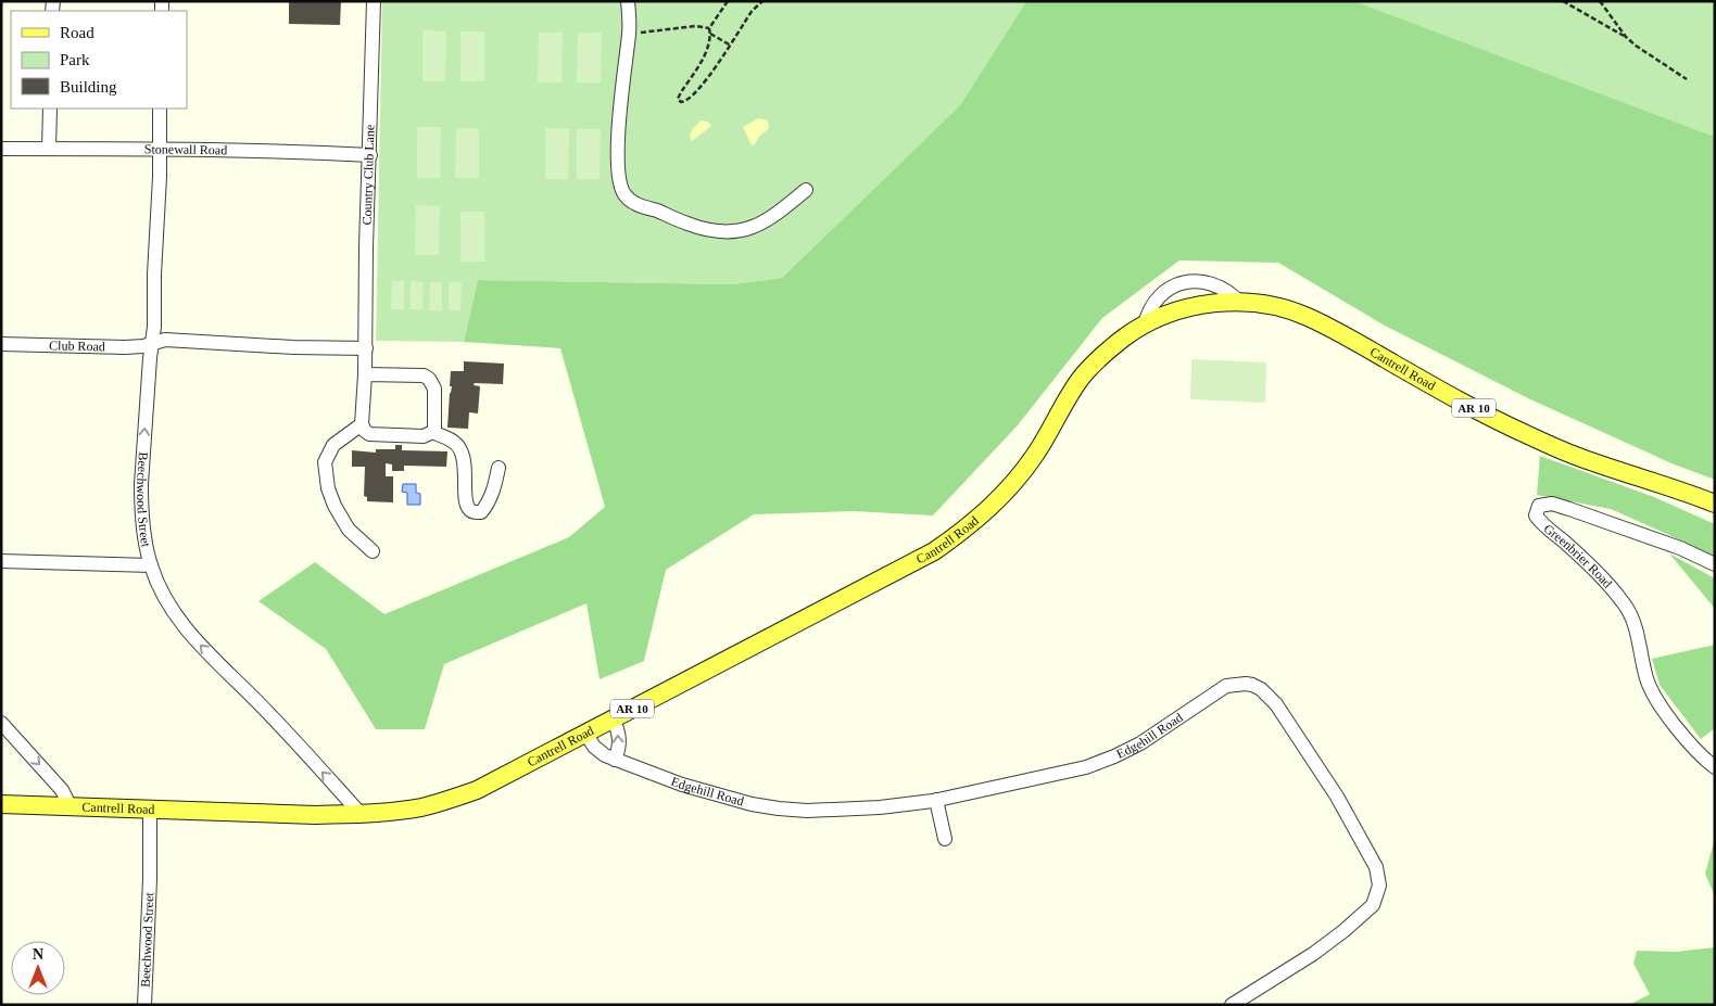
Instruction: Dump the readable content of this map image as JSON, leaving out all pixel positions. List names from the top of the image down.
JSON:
{
  "streets": {
    "main road": ["Cantrell Road", "AR 10"],
    "street": [
      "Stonewall Road",
      "Country Club Lane",
      "Club Road",
      "Beechwood Street",
      "Greenbrier Road",
      "Edgehill Road"
    ]
  },
  "crossings": [
    ["Stonewall Road", "Country Club Lane"],
    ["Stonewall Road", "Beechwood Street"],
    ["Club Road", "Beechwood Street"],
    ["Cantrell Road", "Beechwood Street"],
    ["Cantrell Road", "Edgehill Road"]
  ],
  "one_way": ["Beechwood Street"],
  "legend": ["Road", "Park", "Building"],
  "north": "top"
}
